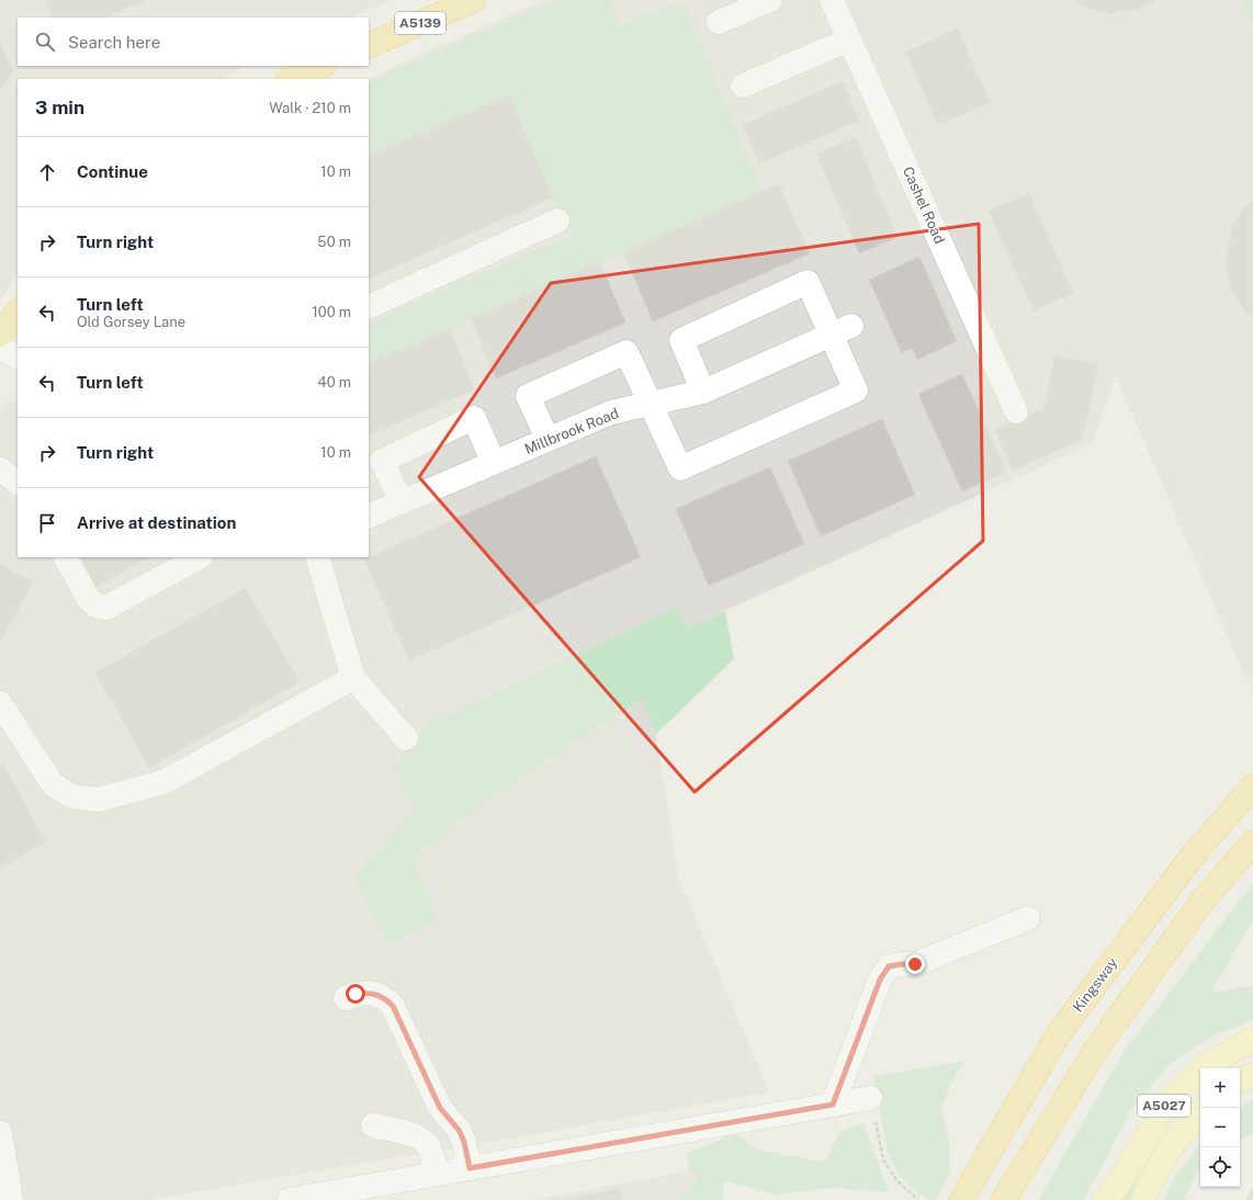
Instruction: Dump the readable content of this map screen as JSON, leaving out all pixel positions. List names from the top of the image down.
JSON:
{
  "streets": {
    "highway": ["A5139", "Kingsway"],
    "main road": ["A5027"],
    "street": ["Cashel Road", "Millbrook Road"]
  },
  "page": {
    "search": "Search here",
    "heading": ["3 min", "Walk · 210 m"],
    "list": [
      ["Continue", "10 m"],
      ["Turn right", "50 m"],
      ["Turn left", "Old Gorsey Lane", "100 m"],
      ["Turn left", "40 m"],
      ["Turn right", "10 m"],
      "Arrive at destination"
    ],
    "map_buttons": ["+", "−"]
  }
}
